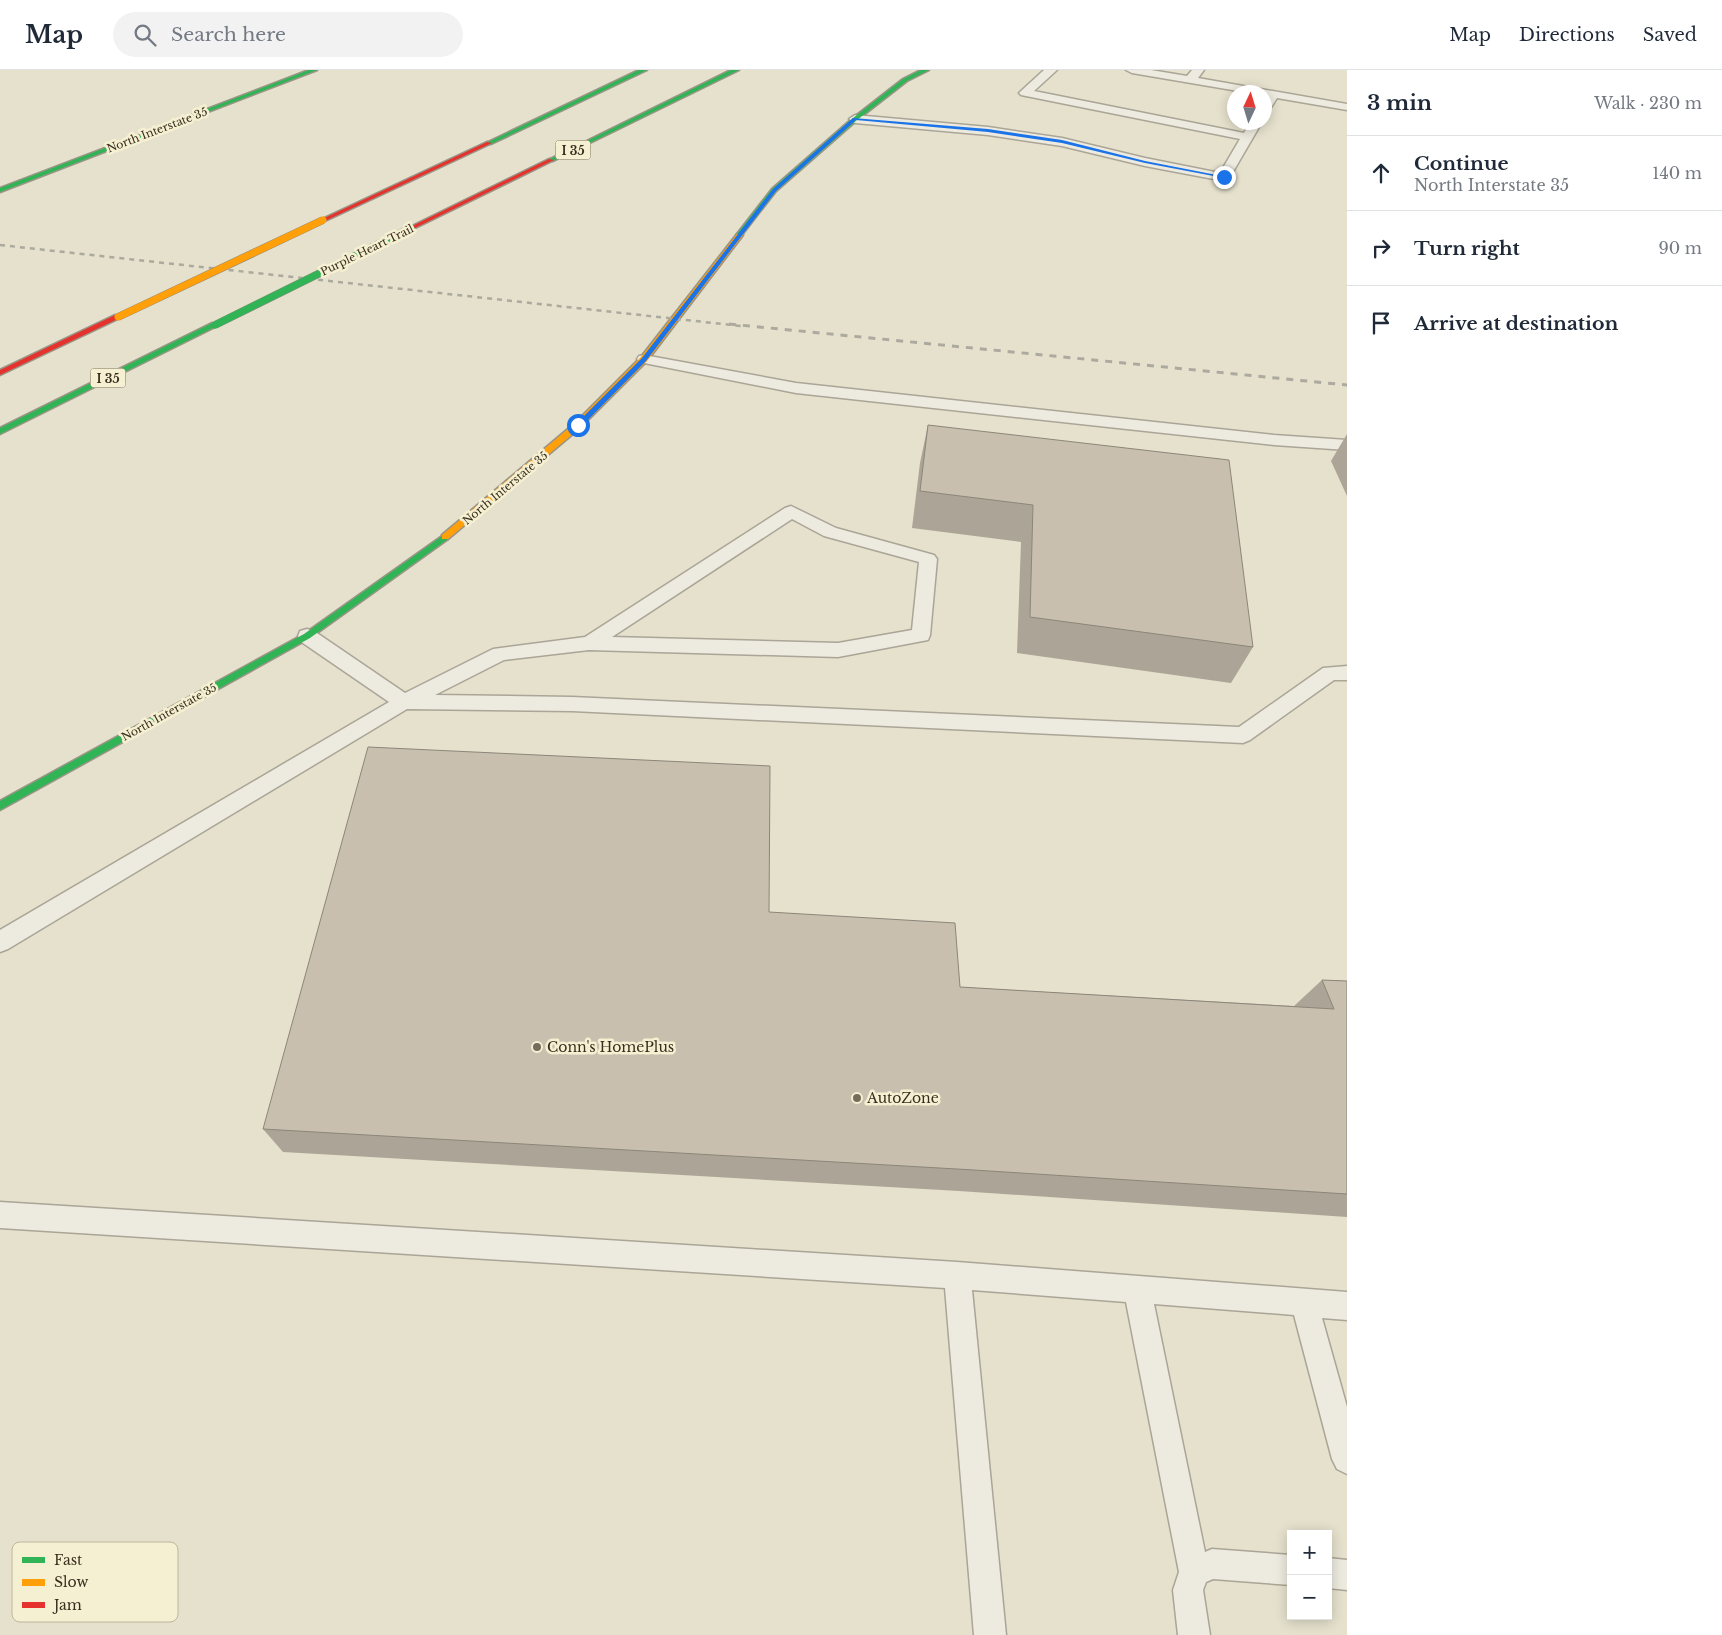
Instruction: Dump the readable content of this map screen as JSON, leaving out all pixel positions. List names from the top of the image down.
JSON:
{
  "streets": {
    "main road": ["North Interstate 35", "I 35", "Purple Heart Trail"]
  },
  "places": ["Conn's HomePlus", "AutoZone"],
  "legend": ["Fast", "Slow", "Jam"],
  "north": "top",
  "page": {
    "header": "Map",
    "search": "Search here",
    "nav": ["Map", "Directions", "Saved"],
    "heading": ["3 min", "Walk · 230 m"],
    "list": [
      ["Continue", "North Interstate 35", "140 m"],
      ["Turn right", "90 m"],
      "Arrive at destination"
    ],
    "map_buttons": ["+", "−"]
  }
}
